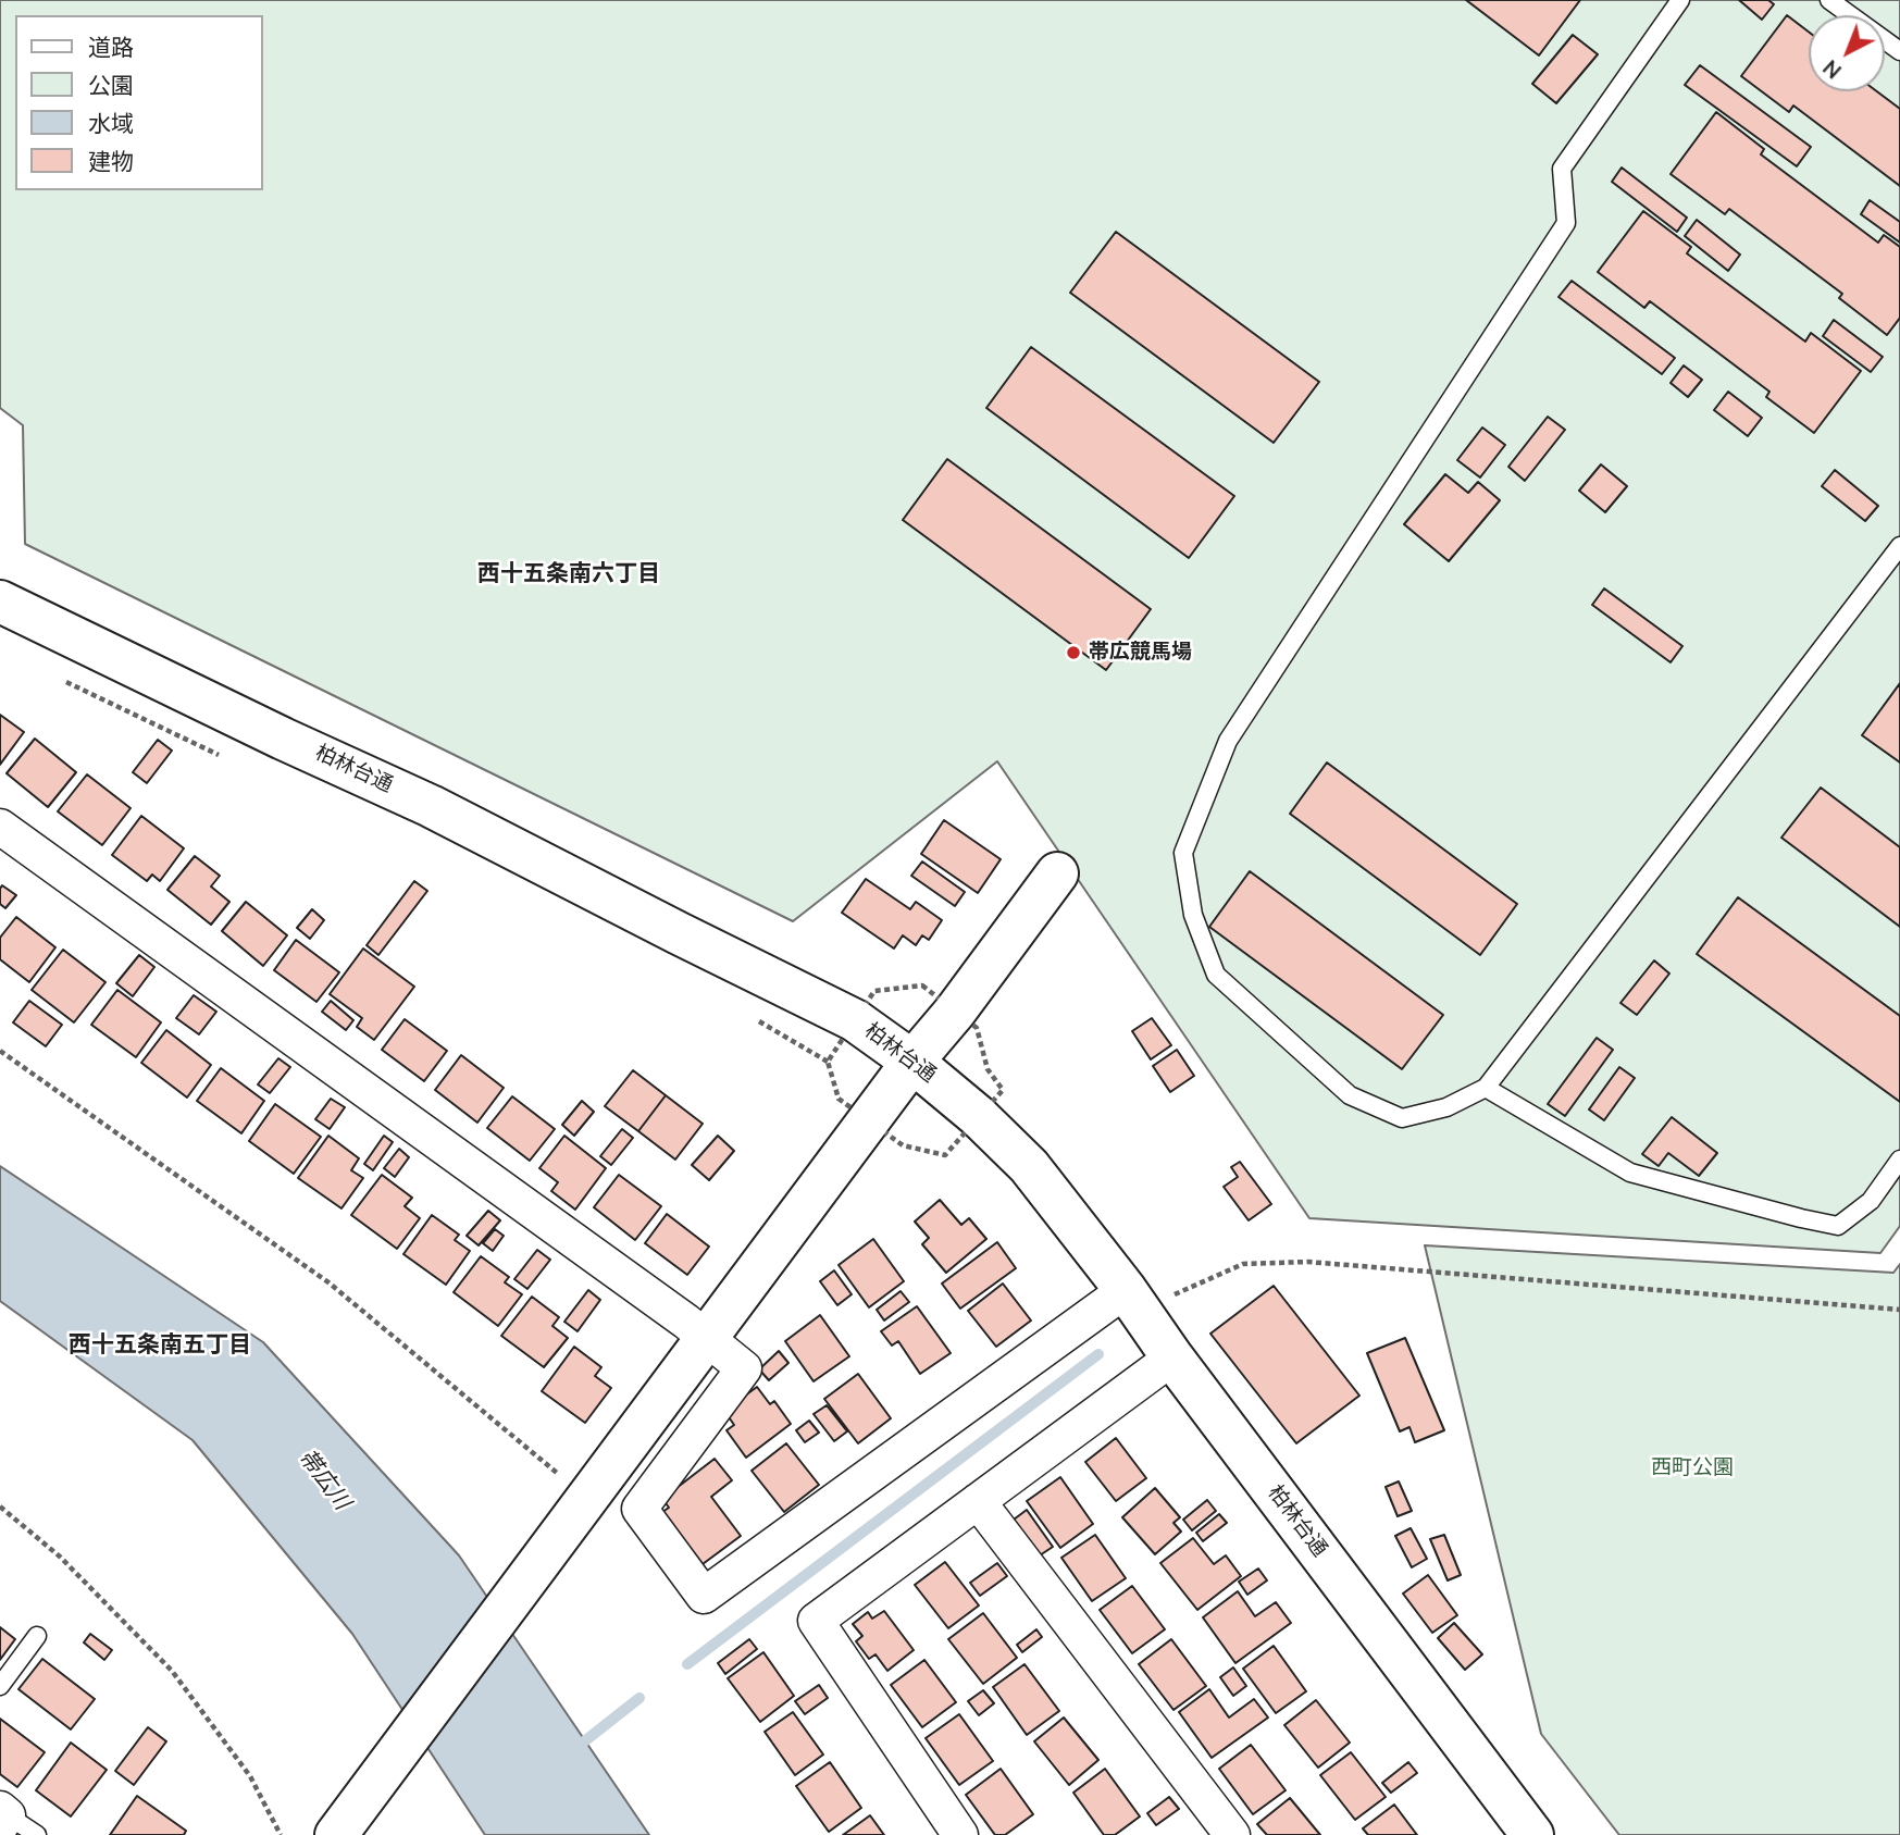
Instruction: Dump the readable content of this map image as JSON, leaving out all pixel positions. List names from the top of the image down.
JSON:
{
  "streets": {
    "street": ["柏林台通"]
  },
  "districts": ["西十五条南六丁目", "西十五条南五丁目"],
  "water": ["帯広川"],
  "parks": ["西町公園"],
  "places": ["帯広競馬場"],
  "legend": [
    "道路",
    "公園",
    "水域",
    "建物"
  ],
  "north": "bottom left"
}
